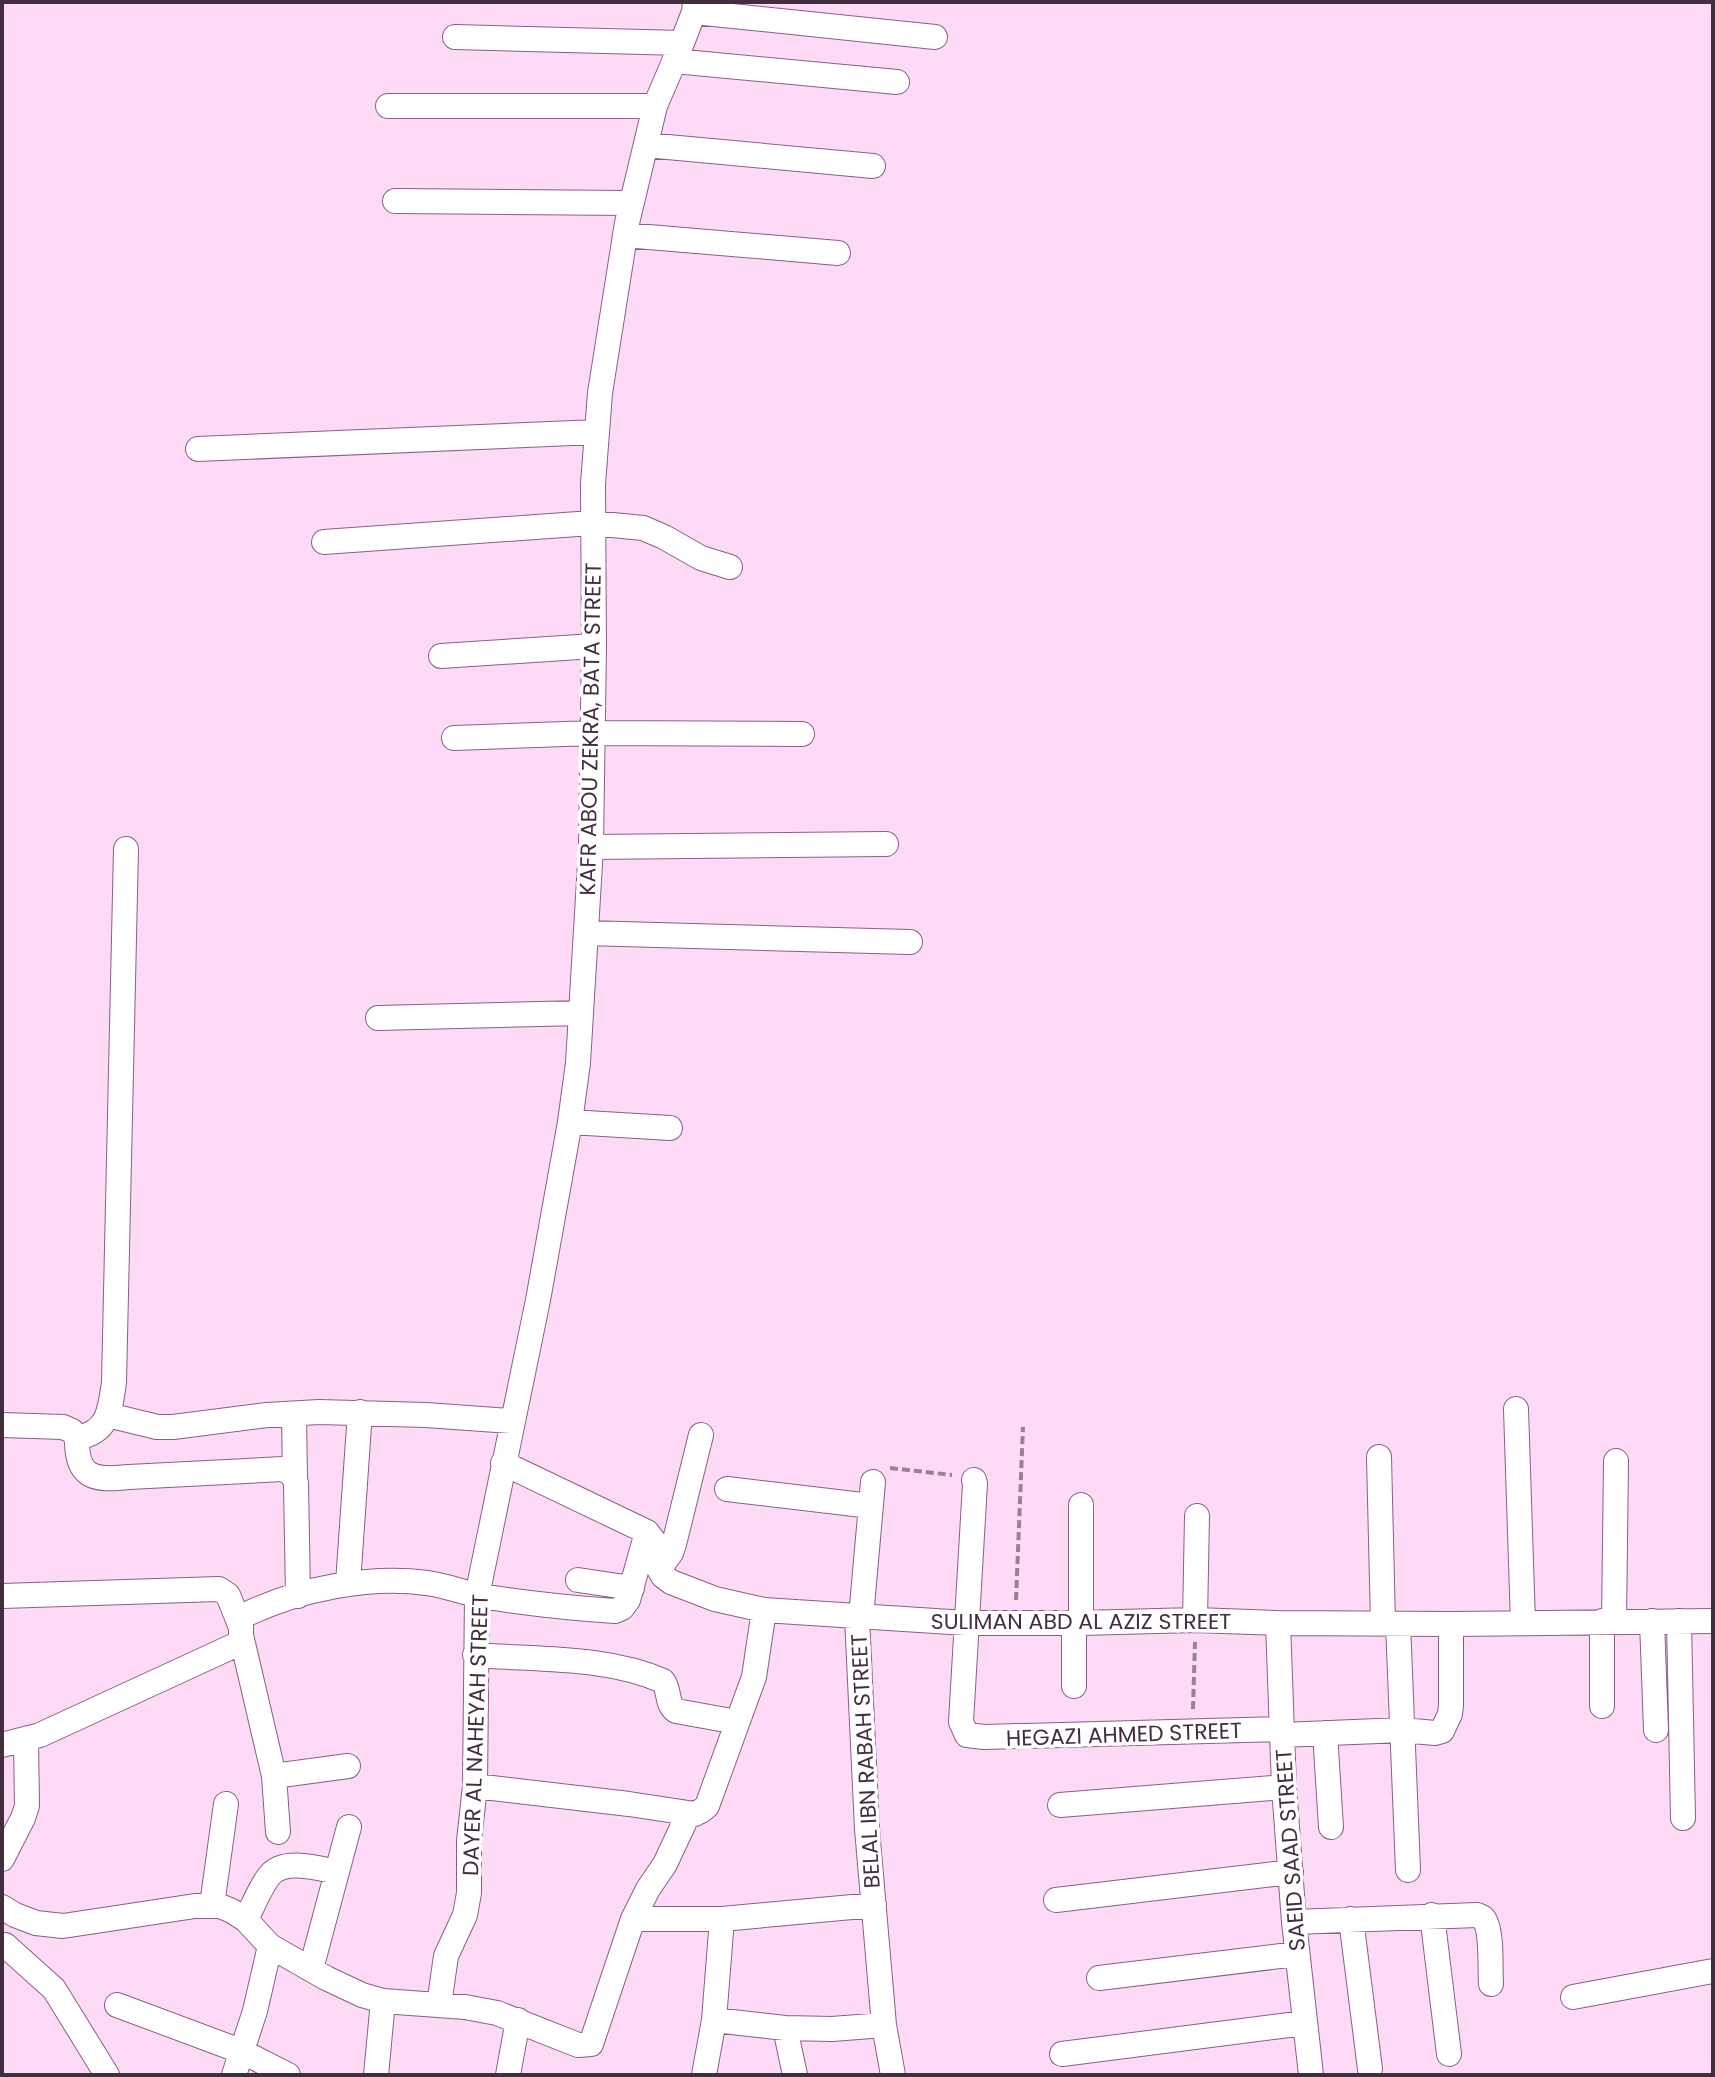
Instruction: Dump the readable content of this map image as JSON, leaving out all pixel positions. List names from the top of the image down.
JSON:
{
  "streets": {
    "street": [
      "KAFR ABOU ZEKRA, BATA STREET",
      "SULIMAN ABD AL AZIZ STREET",
      "HEGAZI AHMED STREET",
      "DAYER AL NAHEYAH STREET",
      "BELAL IBN RABAH STREET",
      "SAEID SAAD STREET"
    ]
  },
  "crossings": [
    ["KAFR ABOU ZEKRA, BATA STREET", "DAYER AL NAHEYAH STREET"],
    ["SULIMAN ABD AL AZIZ STREET", "HEGAZI AHMED STREET"],
    ["SULIMAN ABD AL AZIZ STREET", "BELAL IBN RABAH STREET"],
    ["SULIMAN ABD AL AZIZ STREET", "SAEID SAAD STREET"],
    ["HEGAZI AHMED STREET", "SAEID SAAD STREET"]
  ]
}
